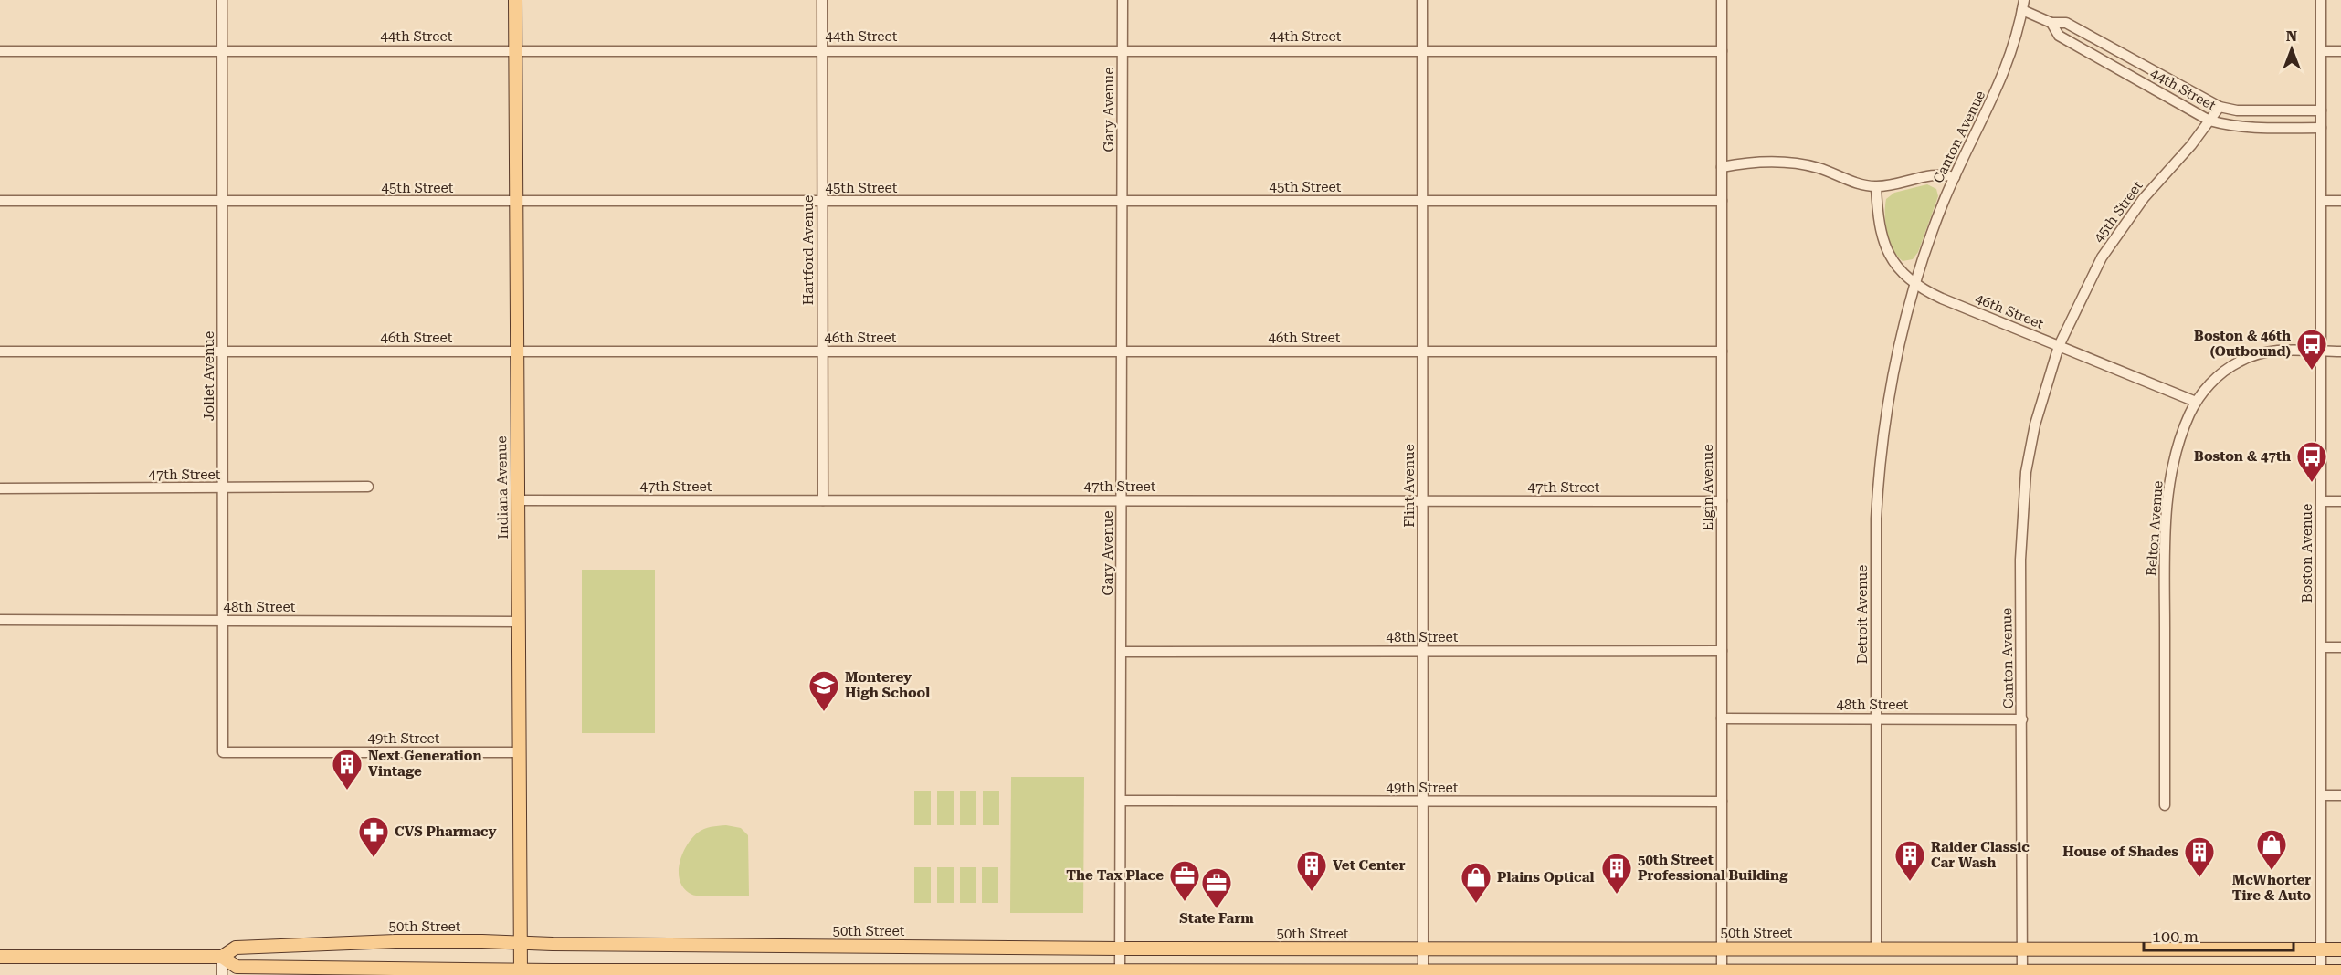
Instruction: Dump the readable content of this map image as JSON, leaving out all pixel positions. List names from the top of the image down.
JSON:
{
  "streets": {
    "main road": ["Indiana Avenue", "50th Street"],
    "street": [
      "44th Street",
      "Gary Avenue",
      "Canton Avenue",
      "45th Street",
      "Hartford Avenue",
      "46th Street",
      "Joliet Avenue",
      "47th Street",
      "Flint Avenue",
      "Elgin Avenue",
      "Belton Avenue",
      "Boston Avenue",
      "48th Street",
      "Detroit Avenue",
      "49th Street"
    ]
  },
  "crossings": [
    ["44th Street", "Gary Avenue"],
    ["44th Street", "Canton Avenue"],
    ["44th Street", "45th Street"],
    ["44th Street", "Hartford Avenue"],
    ["44th Street", "Joliet Avenue"],
    ["44th Street", "Flint Avenue"],
    ["44th Street", "Indiana Avenue"],
    ["44th Street", "Elgin Avenue"],
    ["44th Street", "Boston Avenue"],
    ["Gary Avenue", "45th Street"],
    ["Gary Avenue", "46th Street"],
    ["Gary Avenue", "47th Street"],
    ["Gary Avenue", "48th Street"],
    ["Gary Avenue", "49th Street"],
    ["Gary Avenue", "50th Street"],
    ["Canton Avenue", "45th Street"],
    ["Canton Avenue", "46th Street"],
    ["Canton Avenue", "48th Street"],
    ["Canton Avenue", "Detroit Avenue"],
    ["Canton Avenue", "50th Street"],
    ["45th Street", "Hartford Avenue"],
    ["45th Street", "46th Street"],
    ["45th Street", "Joliet Avenue"],
    ["45th Street", "Flint Avenue"],
    ["45th Street", "Indiana Avenue"],
    ["45th Street", "Elgin Avenue"],
    ["Hartford Avenue", "46th Street"],
    ["Hartford Avenue", "47th Street"],
    ["46th Street", "Joliet Avenue"],
    ["46th Street", "Flint Avenue"],
    ["46th Street", "Indiana Avenue"],
    ["46th Street", "Elgin Avenue"],
    ["46th Street", "Belton Avenue"],
    ["46th Street", "Detroit Avenue"],
    ["Joliet Avenue", "47th Street"],
    ["Joliet Avenue", "48th Street"],
    ["Joliet Avenue", "49th Street"],
    ["47th Street", "Flint Avenue"],
    ["47th Street", "Indiana Avenue"],
    ["47th Street", "Elgin Avenue"],
    ["Flint Avenue", "48th Street"],
    ["Flint Avenue", "49th Street"],
    ["Flint Avenue", "50th Street"],
    ["Indiana Avenue", "48th Street"],
    ["Indiana Avenue", "49th Street"],
    ["Indiana Avenue", "50th Street"],
    ["Elgin Avenue", "48th Street"],
    ["Elgin Avenue", "49th Street"],
    ["Elgin Avenue", "50th Street"],
    ["Belton Avenue", "Boston Avenue"],
    ["Boston Avenue", "50th Street"],
    ["48th Street", "Detroit Avenue"],
    ["Detroit Avenue", "50th Street"]
  ],
  "places": {
    "bus stop": ["Boston & 46th (Outbound)", "Boston & 47th"],
    "school or university": ["Monterey High School"],
    "building": [
      "Next Generation Vintage",
      "House of Shades",
      "Raider Classic Car Wash",
      "Vet Center",
      "50th Street Professional Building"
    ],
    "pharmacy": ["CVS Pharmacy"],
    "shop": ["McWhorter Tire & Auto", "Plains Optical"],
    "office": ["The Tax Place", "State Farm"]
  },
  "scale_bar": "100 m",
  "north": "top"
}
